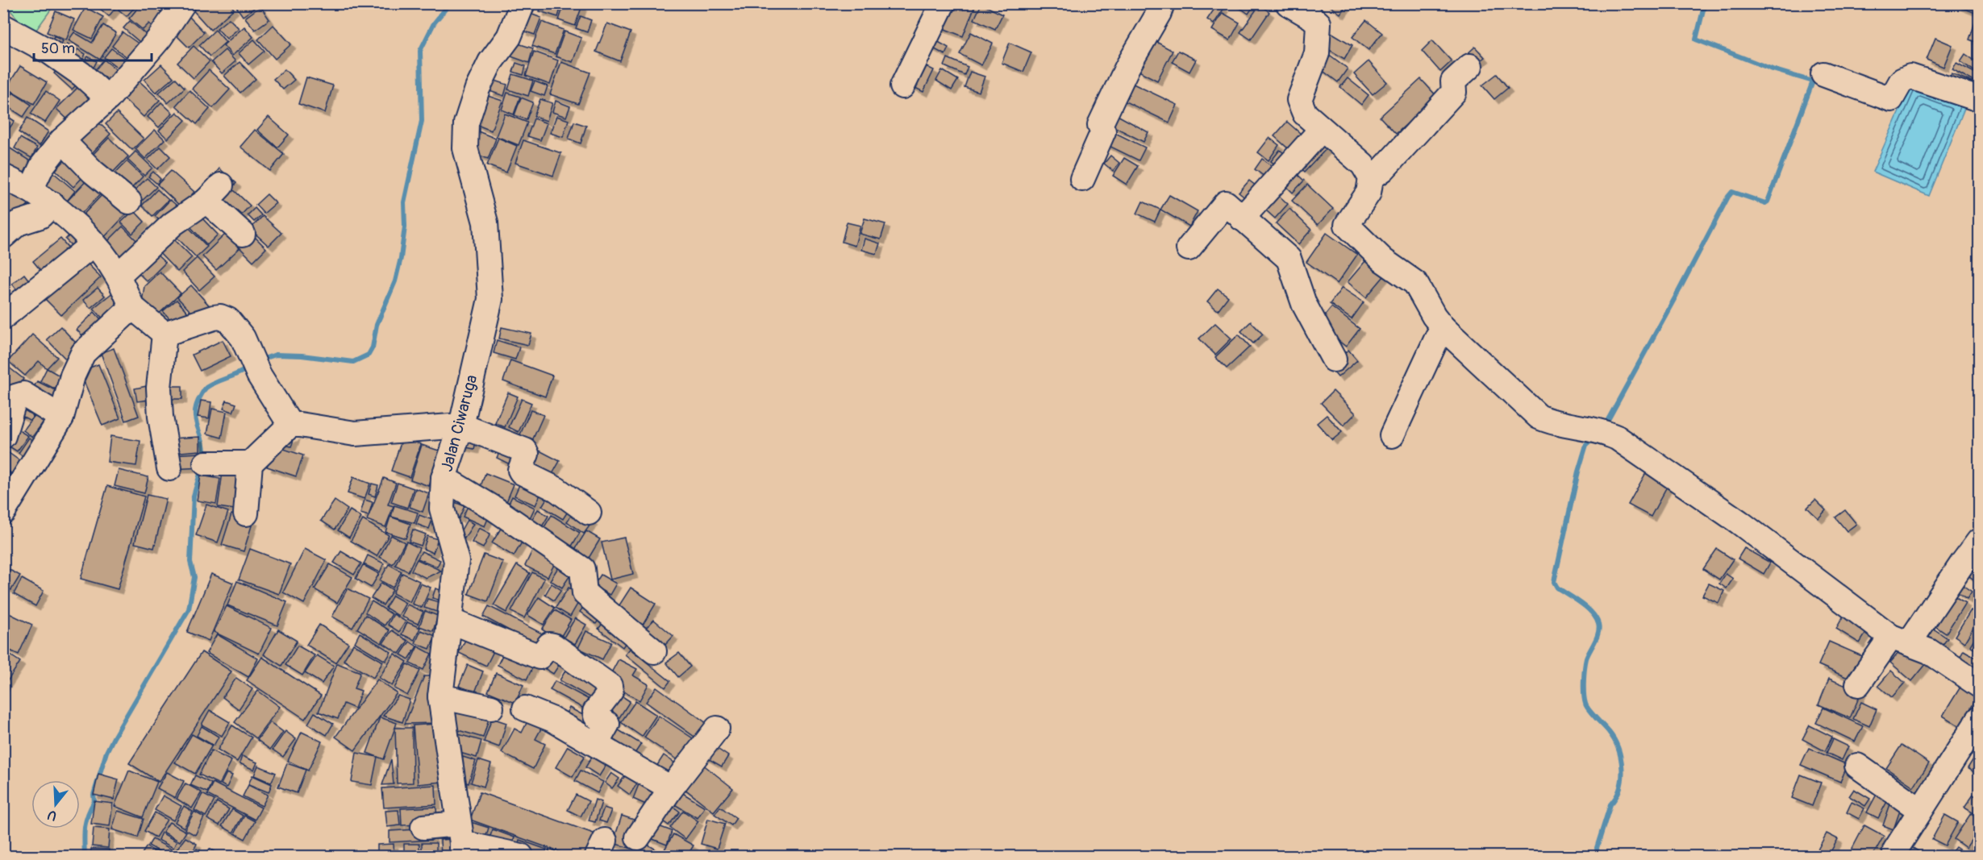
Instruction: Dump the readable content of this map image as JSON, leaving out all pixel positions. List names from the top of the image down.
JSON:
{
  "streets": {
    "street": ["Jalan Ciwaruga"]
  },
  "scale_bar": "50 m",
  "north": "bottom"
}
